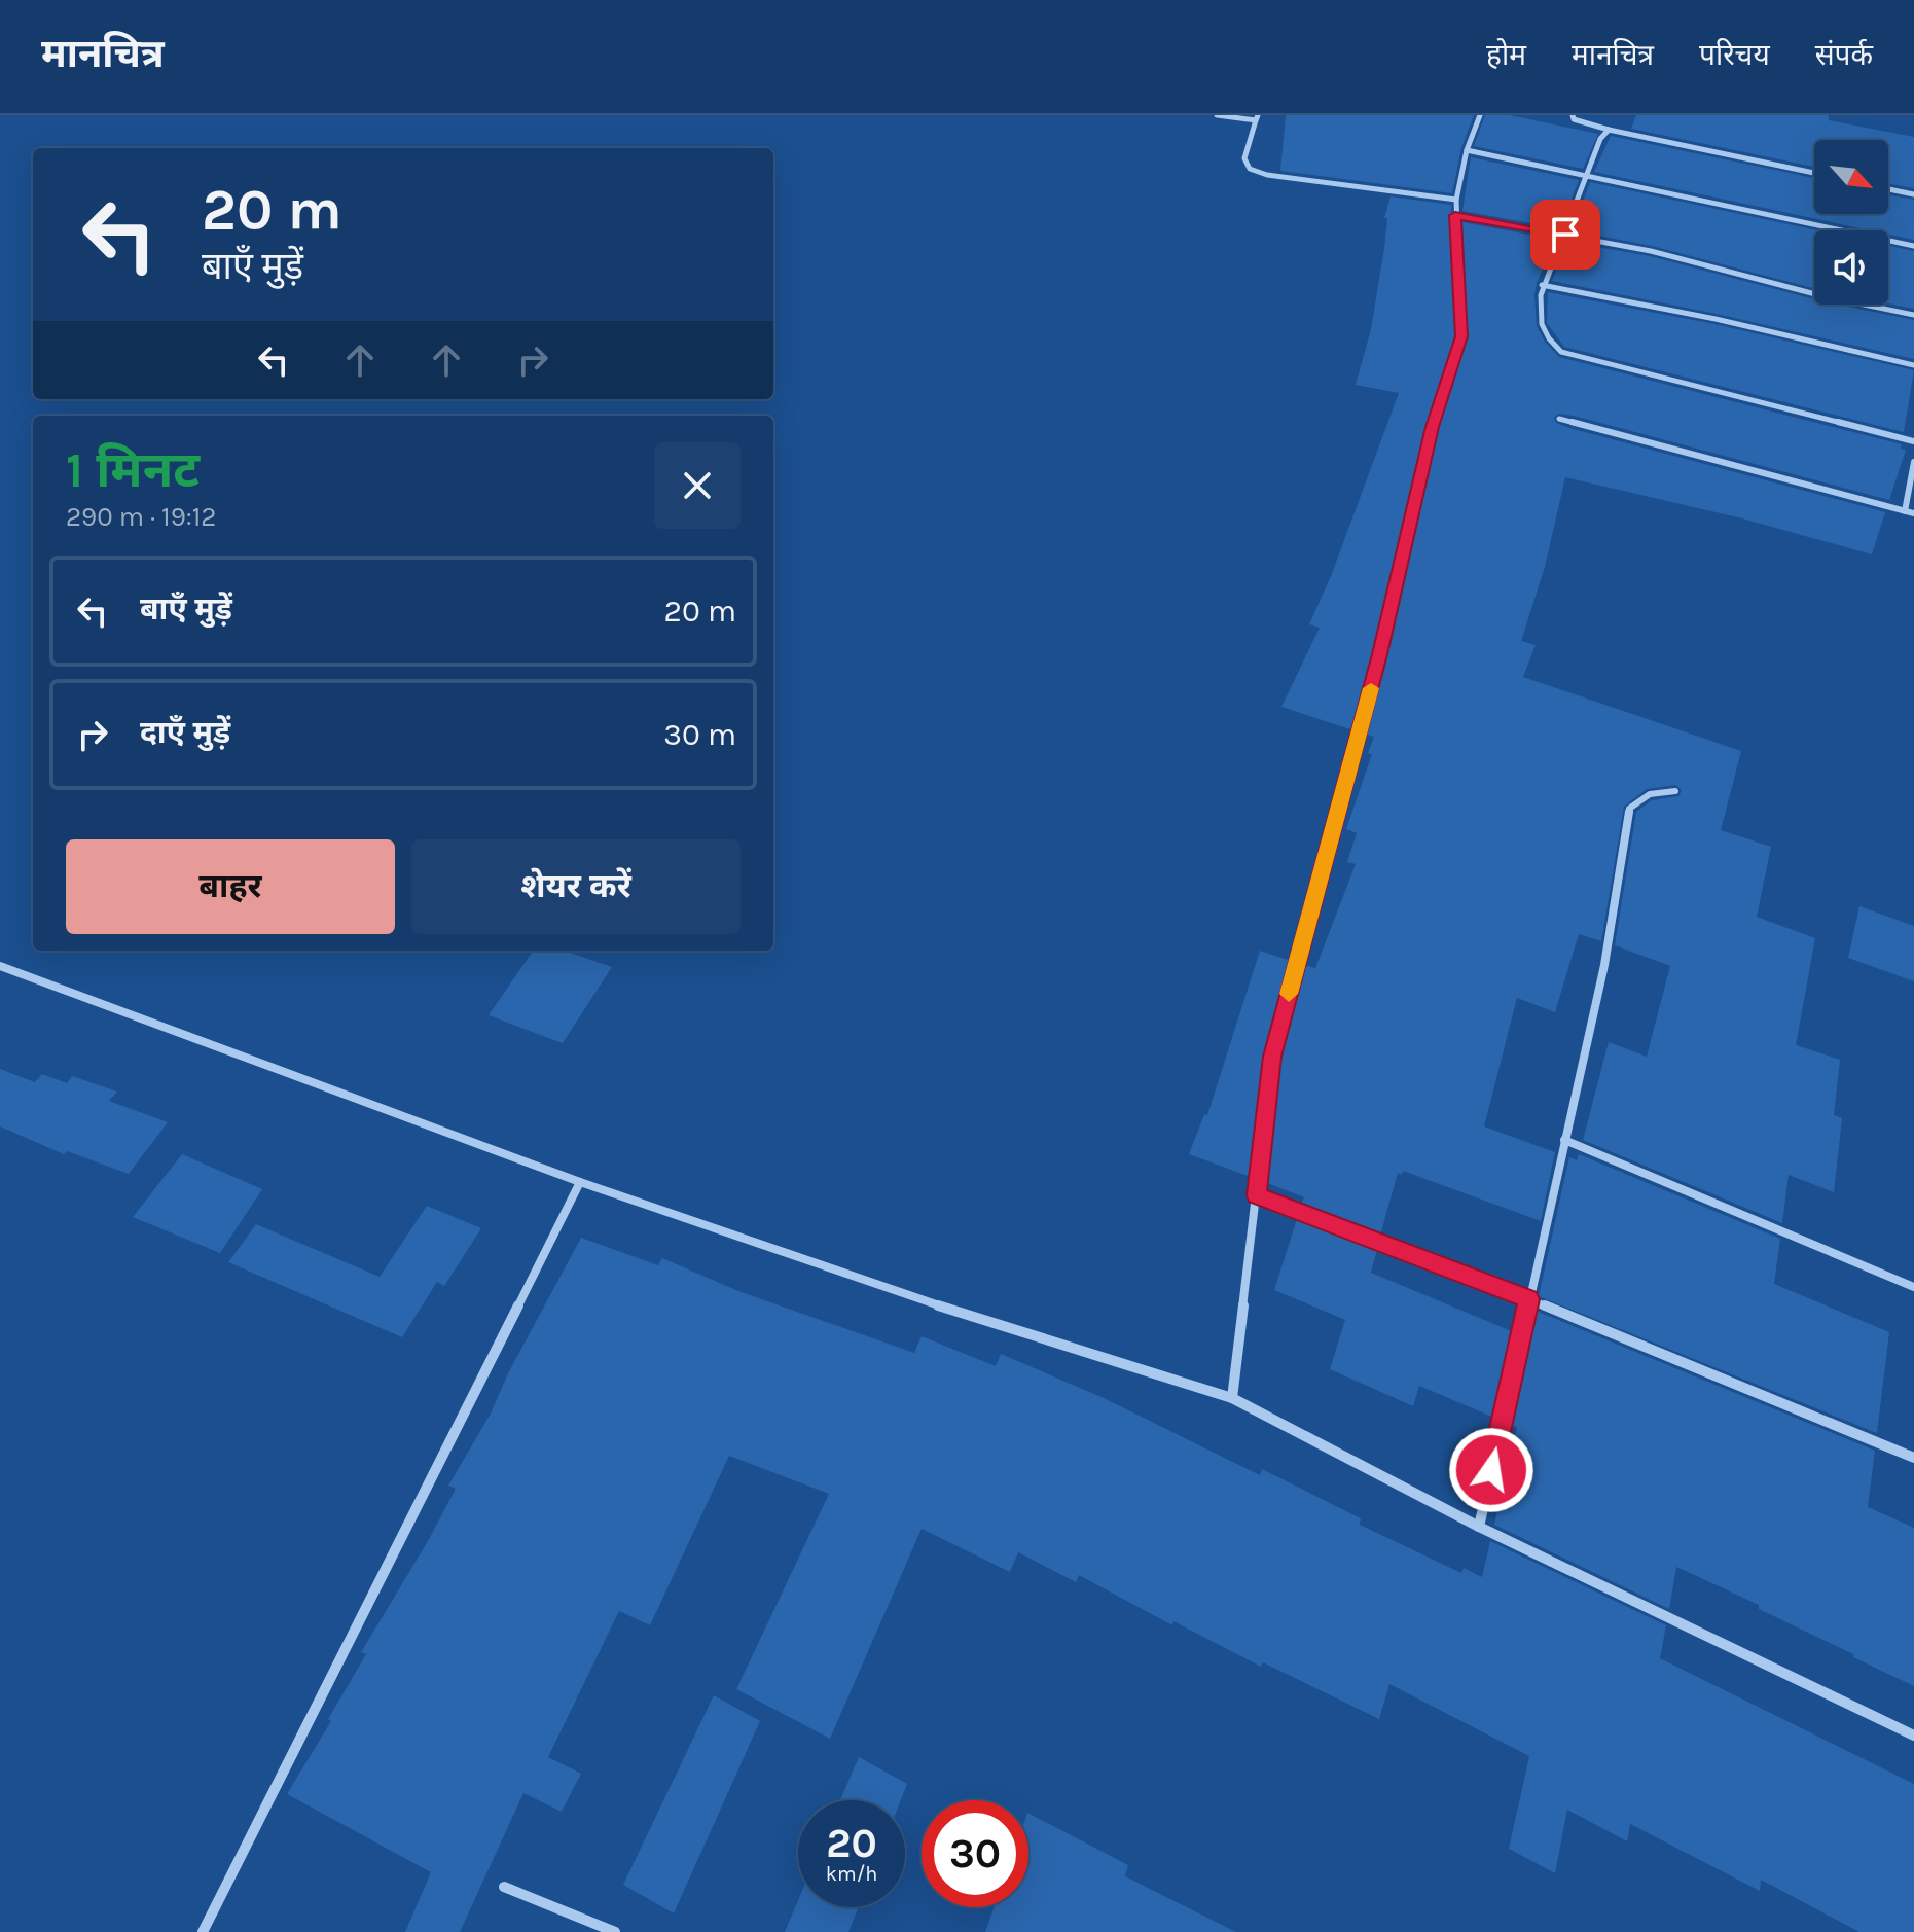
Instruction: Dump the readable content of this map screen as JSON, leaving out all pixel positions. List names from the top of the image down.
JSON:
{
  "north": "bottom right",
  "page": {
    "header": "मानचित्र",
    "nav": [
      "होम",
      "मानचित्र",
      "परिचय",
      "संपर्क"
    ],
    "turn": ["20 m", "बाएँ मुड़ें"],
    "heading": ["1 मिनट", "290 m · 19:12"],
    "list": [
      {
        "name": "बाएँ मुड़ें",
        "value": "20 m"
      },
      {
        "name": "दाएँ मुड़ें",
        "value": "30 m"
      }
    ],
    "buttons": ["बाहर", "शेयर करें"],
    "speed": "20 km/h",
    "limit": "30"
  }
}
